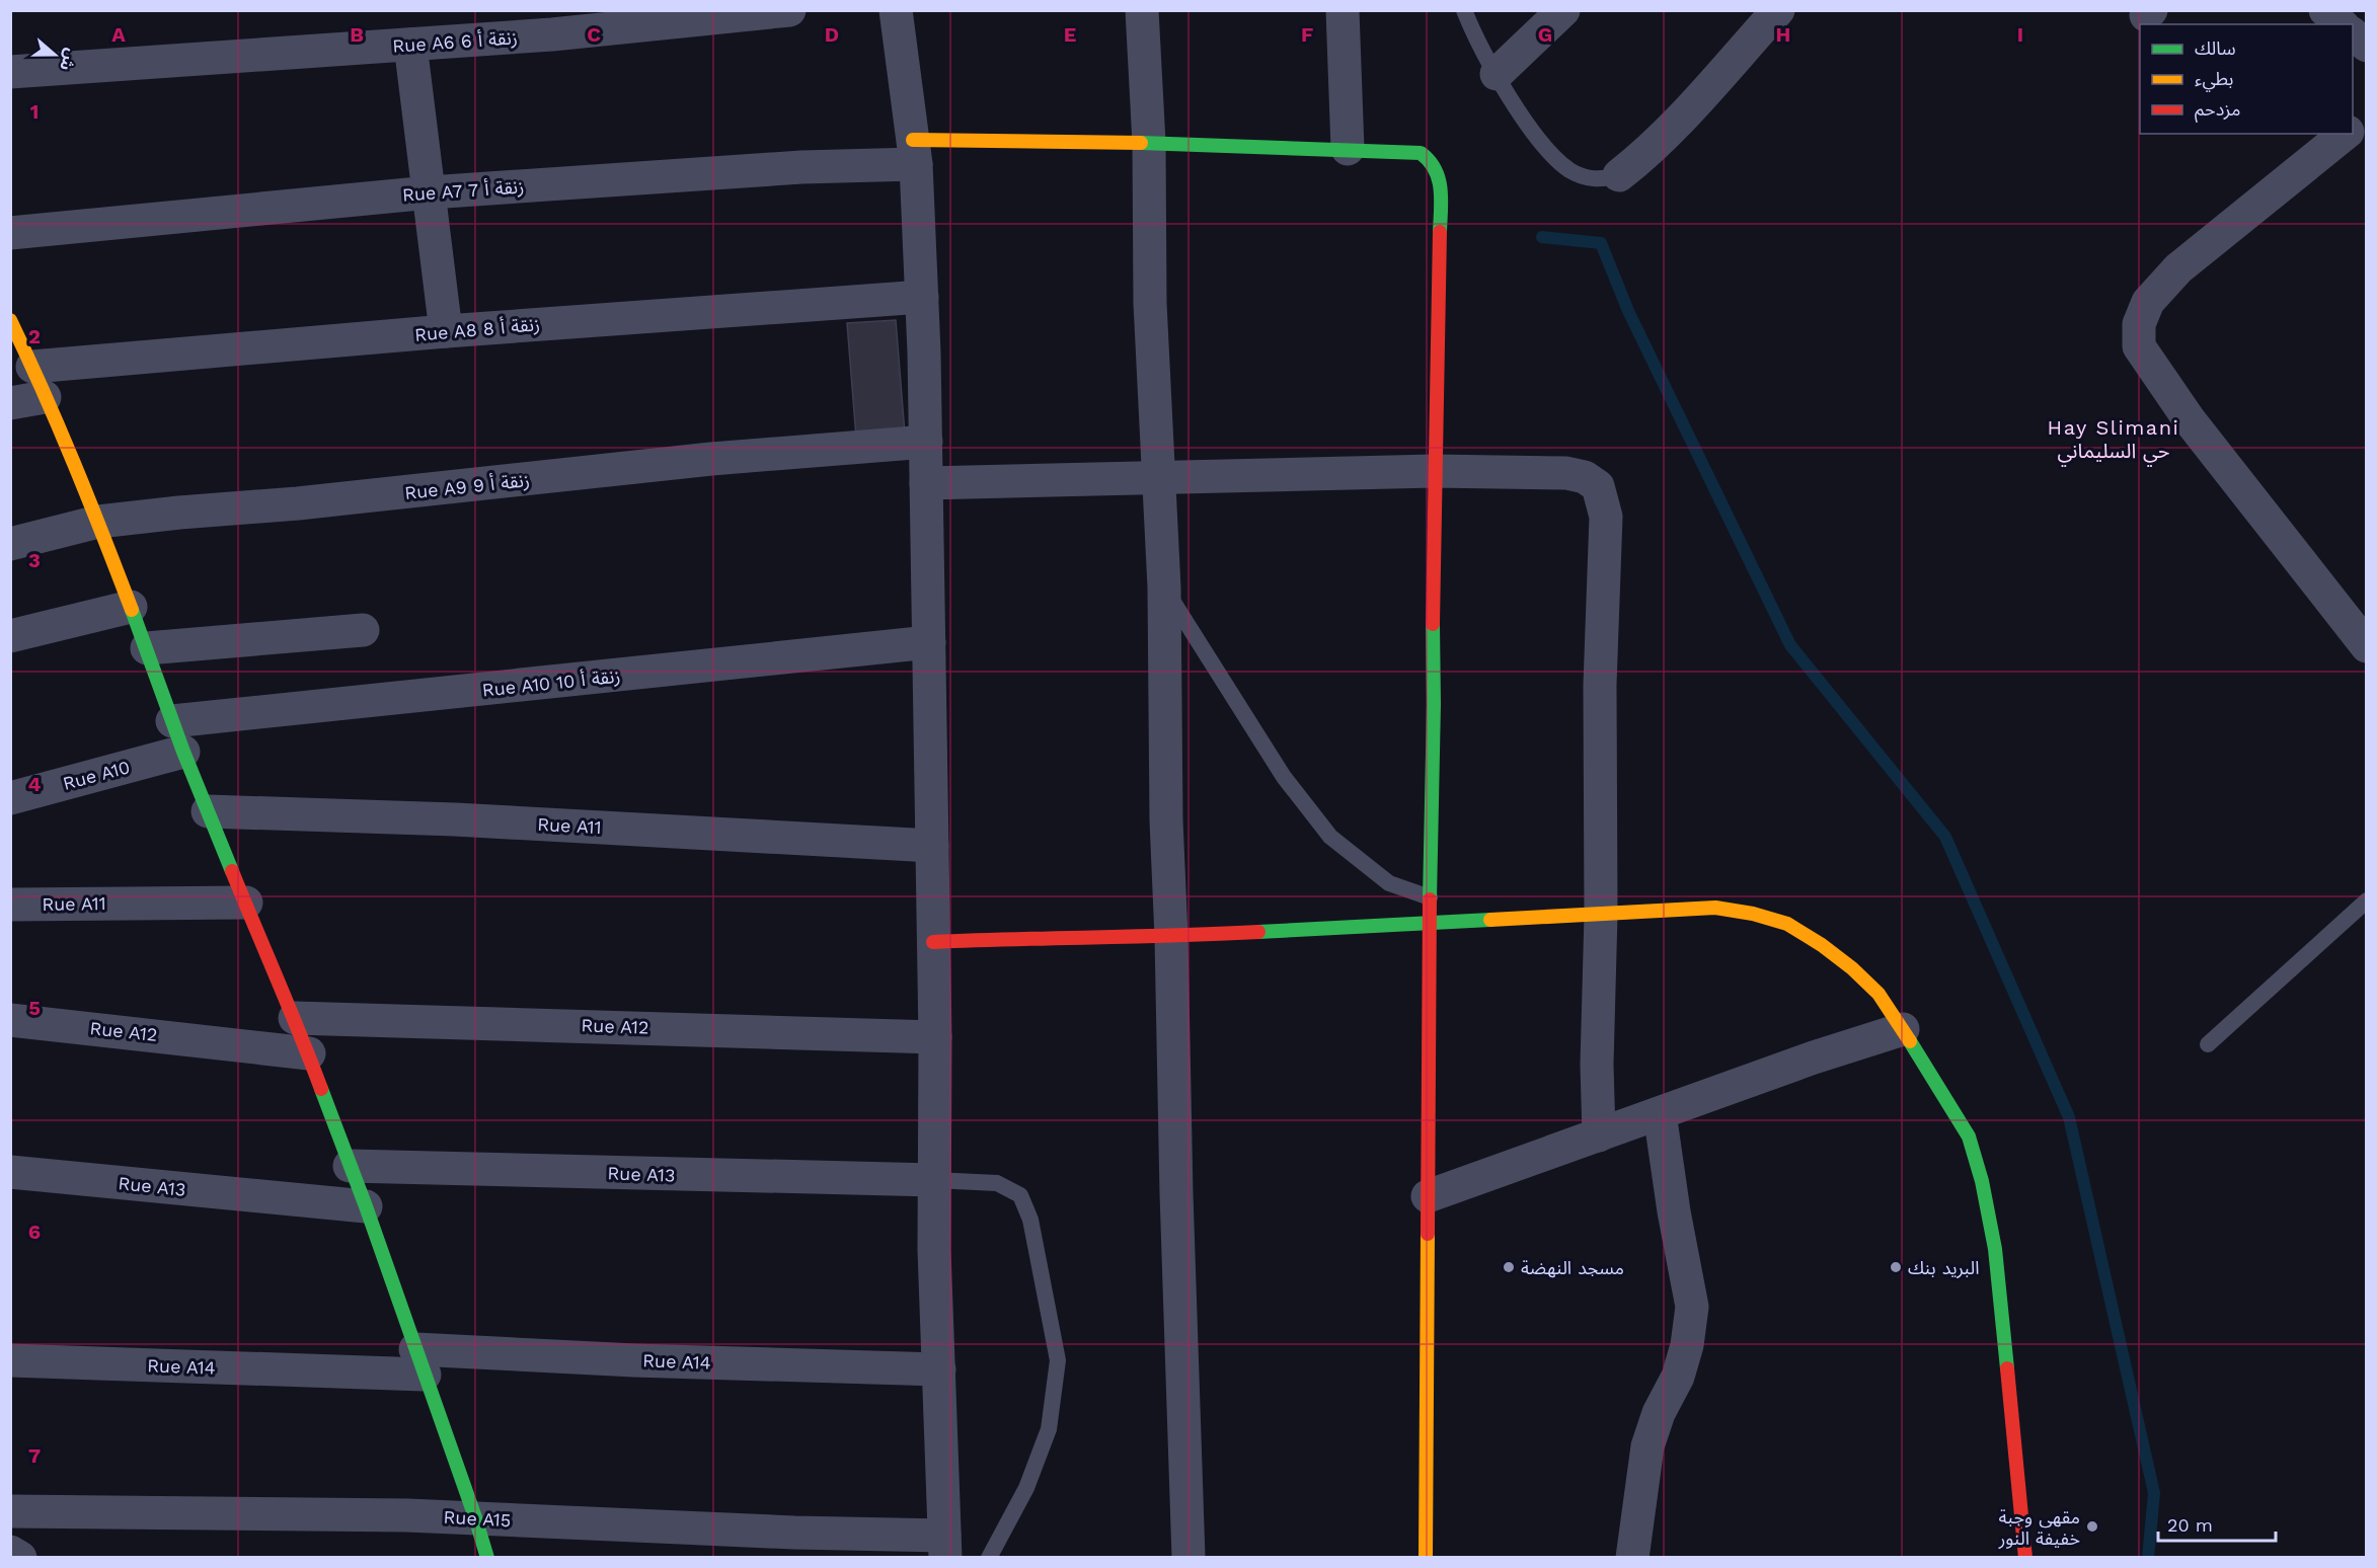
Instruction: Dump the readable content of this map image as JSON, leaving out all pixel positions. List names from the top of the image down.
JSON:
{
  "streets": {
    "street": [
      "Rue A6 زنقة أ 6",
      "Rue A7 زنقة أ 7",
      "Rue A8 زنقة أ 8",
      "Rue A9 زنقة أ 9",
      "Rue A10 زنقة أ 10",
      "Rue A10",
      "Rue A11",
      "Rue A12",
      "Rue A13",
      "Rue A14",
      "Rue A15"
    ]
  },
  "districts": ["Hay Slimani حي السليماني"],
  "places": ["مسجد النهضة", "البريد بنك", "مقهى وجبة خفيفة النور"],
  "legend": ["سالك", "بطيء", "مزدحم"],
  "scale_bar": "20 m",
  "north": "right",
  "grid": {
    "columns": [
      "A",
      "B",
      "C",
      "D",
      "E",
      "F",
      "G",
      "H",
      "I"
    ],
    "rows": [
      "1",
      "2",
      "3",
      "4",
      "5",
      "6",
      "7"
    ]
  }
}
